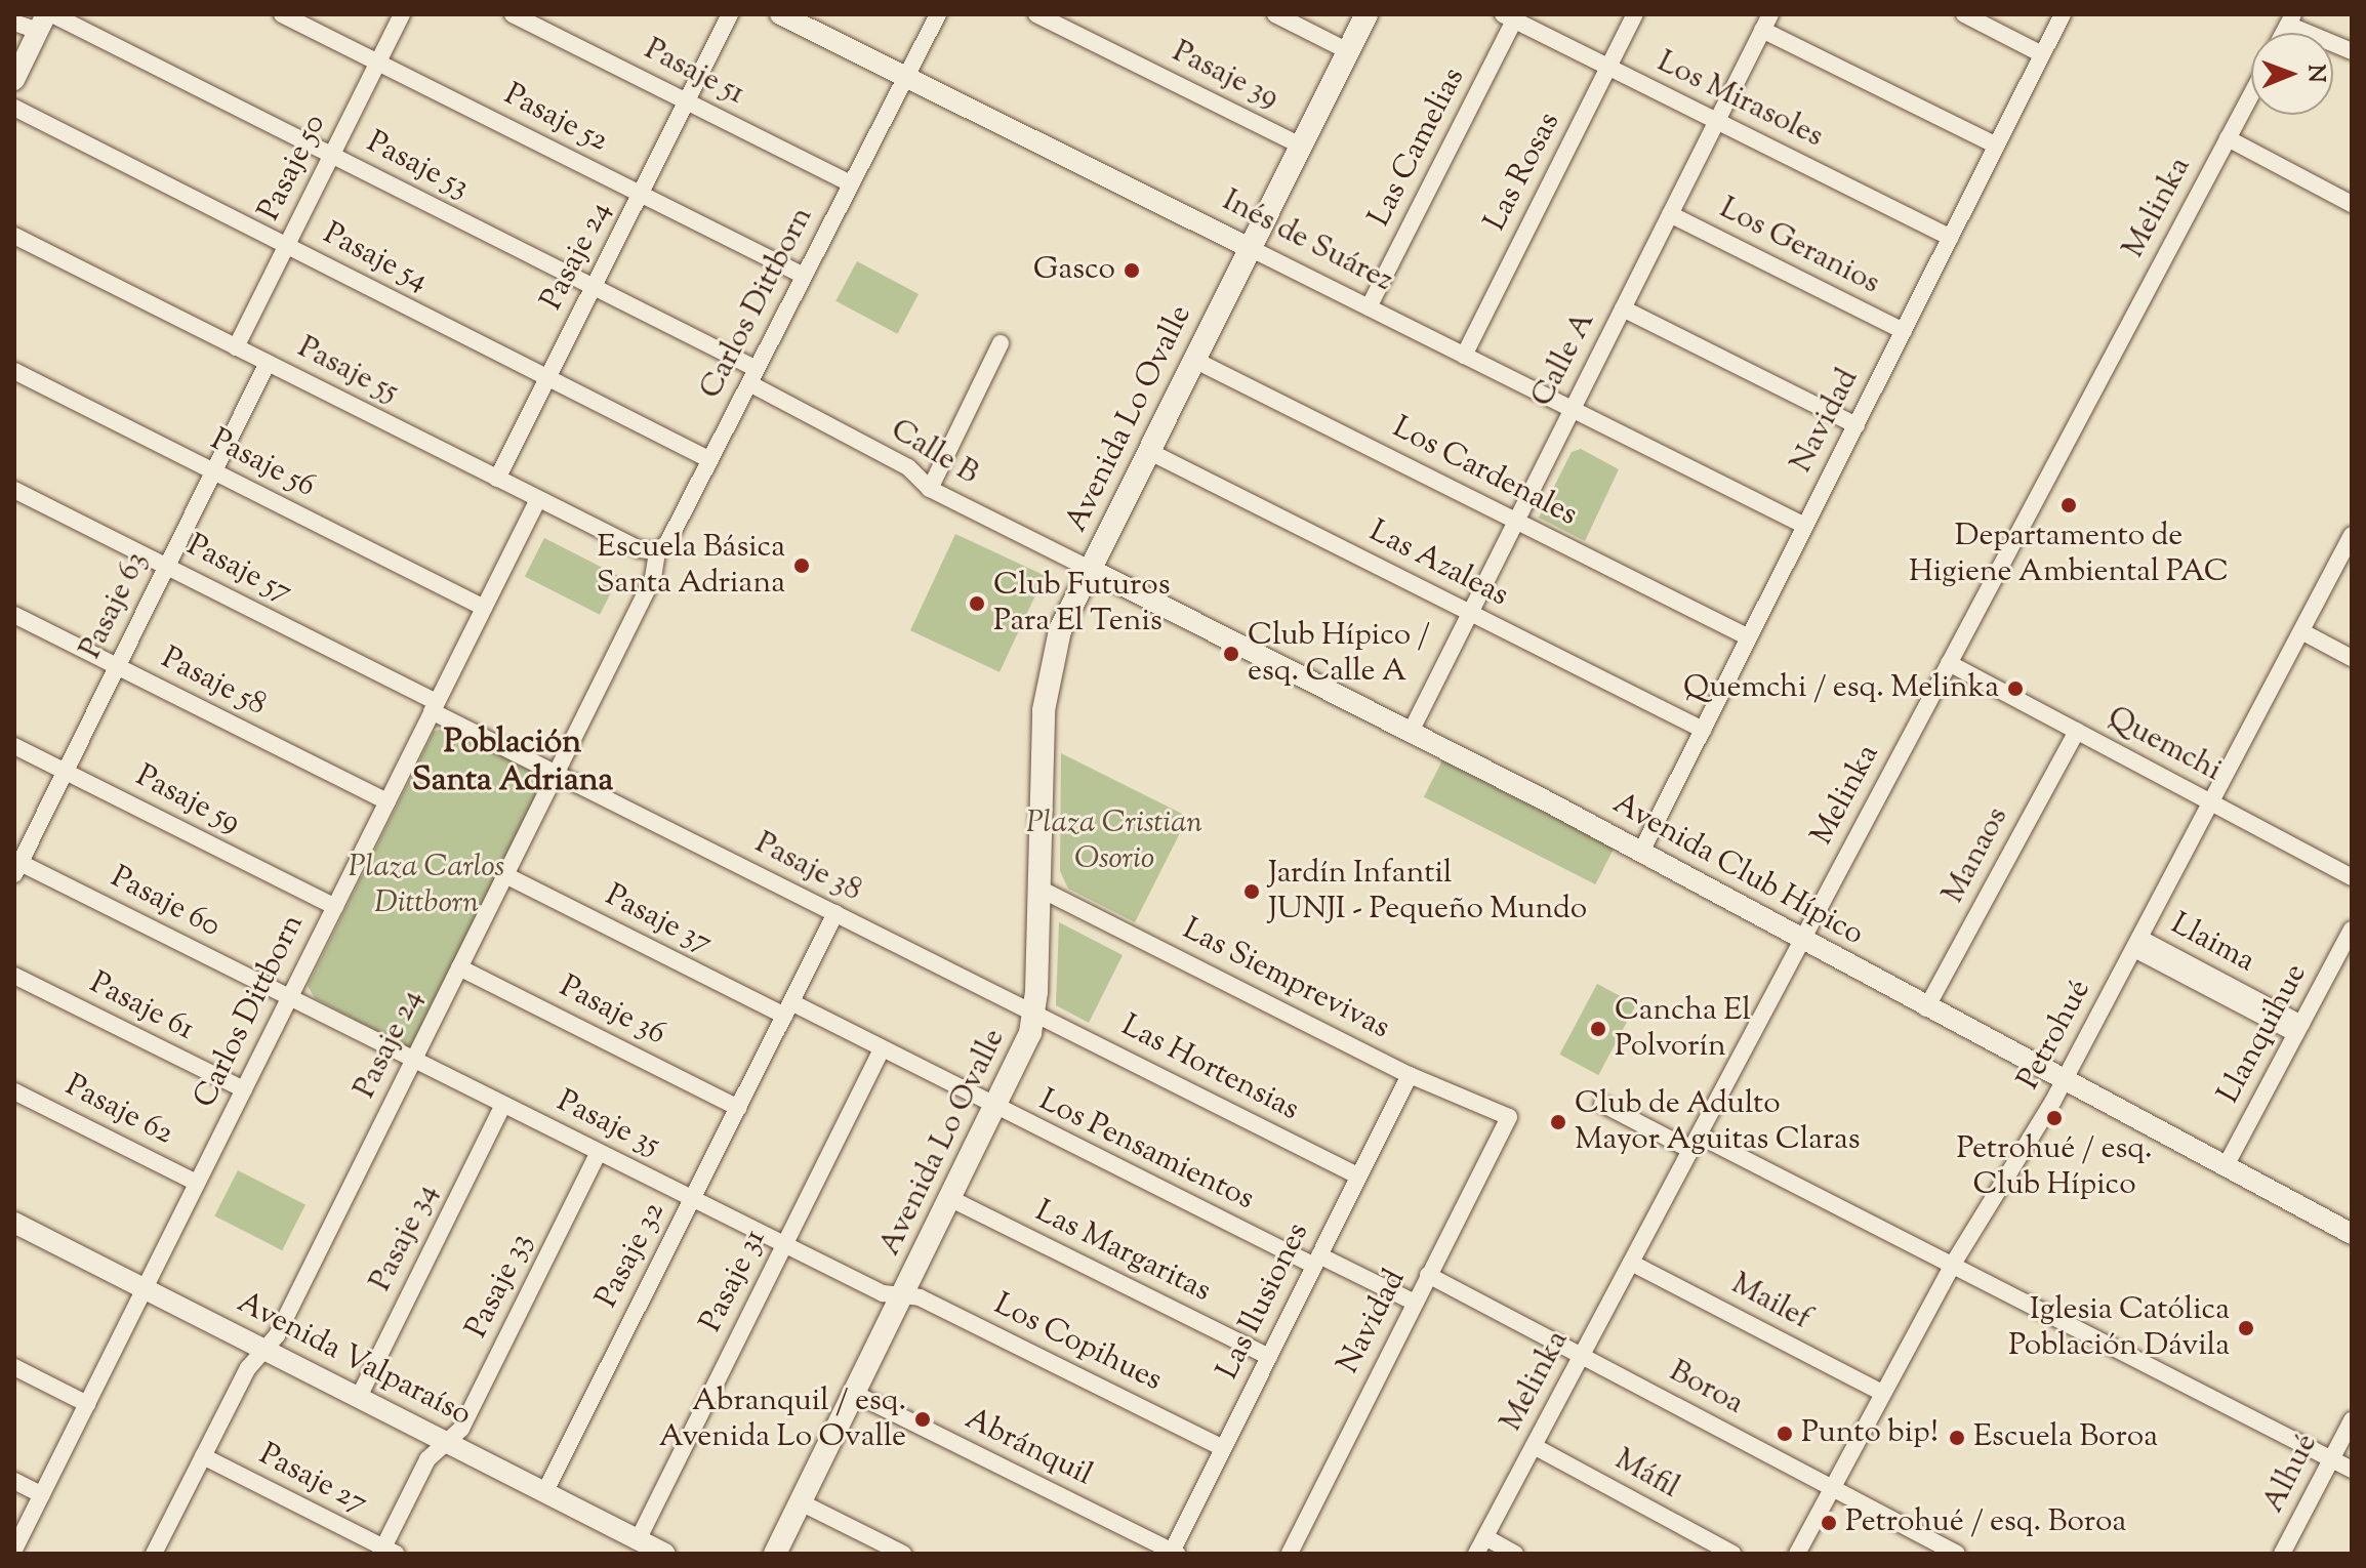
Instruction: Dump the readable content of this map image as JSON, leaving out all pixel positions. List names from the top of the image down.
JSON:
{
  "streets": {
    "main road": ["Avenida Lo Ovalle"],
    "street": [
      "Pasaje 51",
      "Pasaje 39",
      "Los Mirasoles",
      "Pasaje 52",
      "Las Camelias",
      "Pasaje 53",
      "Pasaje 50",
      "Las Rosas",
      "Melinka",
      "Inés de Suárez",
      "Los Geranios",
      "Pasaje 24",
      "Pasaje 54",
      "Carlos Dittborn",
      "Calle A",
      "Pasaje 55",
      "Navidad",
      "Calle B",
      "Pasaje 56",
      "Los Cardenales",
      "Las Azaleas",
      "Pasaje 57",
      "Pasaje 63",
      "Pasaje 58",
      "Quemchi",
      "Pasaje 59",
      "Manaos",
      "Pasaje 38",
      "Avenida Club Hípico",
      "Pasaje 60",
      "Pasaje 37",
      "Llaima",
      "Las Siemprevivas",
      "Pasaje 61",
      "Pasaje 36",
      "Llanquihue",
      "Petrohué",
      "Las Hortensias",
      "Pasaje 62",
      "Pasaje 35",
      "Los Pensamientos",
      "Pasaje 34",
      "Las Margaritas",
      "Pasaje 32",
      "Pasaje 31",
      "Pasaje 33",
      "Las Ilusiones",
      "Mailef",
      "Los Copihues",
      "Avenida Valparaíso",
      "Boroa",
      "Abránquil",
      "Alhué",
      "Máfil",
      "Pasaje 27"
    ]
  },
  "crossings": [
    ["Pasaje 51", "Pasaje 24"],
    ["Pasaje 51", "Carlos Dittborn"],
    ["Pasaje 39", "Avenida Lo Ovalle"],
    ["Los Mirasoles", "Las Camelias"],
    ["Los Mirasoles", "Las Rosas"],
    ["Los Mirasoles", "Calle A"],
    ["Los Mirasoles", "Navidad"],
    ["Pasaje 52", "Pasaje 50"],
    ["Pasaje 52", "Pasaje 24"],
    ["Pasaje 52", "Carlos Dittborn"],
    ["Las Camelias", "Inés de Suárez"],
    ["Pasaje 53", "Pasaje 50"],
    ["Pasaje 53", "Pasaje 24"],
    ["Pasaje 53", "Carlos Dittborn"],
    ["Pasaje 53", "Calle B"],
    ["Pasaje 50", "Pasaje 54"],
    ["Pasaje 50", "Pasaje 55"],
    ["Las Rosas", "Inés de Suárez"],
    ["Melinka", "Quemchi"],
    ["Melinka", "Avenida Club Hípico"],
    ["Melinka", "Mailef"],
    ["Melinka", "Boroa"],
    ["Melinka", "Máfil"],
    ["Inés de Suárez", "Carlos Dittborn"],
    ["Inés de Suárez", "Calle A"],
    ["Inés de Suárez", "Avenida Lo Ovalle"],
    ["Inés de Suárez", "Navidad"],
    ["Los Geranios", "Calle A"],
    ["Los Geranios", "Navidad"],
    ["Pasaje 24", "Pasaje 54"],
    ["Pasaje 24", "Carlos Dittborn"],
    ["Pasaje 24", "Pasaje 55"],
    ["Pasaje 24", "Pasaje 57"],
    ["Pasaje 24", "Pasaje 38"],
    ["Pasaje 24", "Pasaje 37"],
    ["Pasaje 24", "Pasaje 36"],
    ["Pasaje 24", "Pasaje 35"],
    ["Pasaje 24", "Avenida Valparaíso"],
    ["Pasaje 24", "Pasaje 27"],
    ["Pasaje 54", "Carlos Dittborn"],
    ["Carlos Dittborn", "Pasaje 55"],
    ["Carlos Dittborn", "Calle B"],
    ["Carlos Dittborn", "Pasaje 56"],
    ["Carlos Dittborn", "Pasaje 57"],
    ["Carlos Dittborn", "Pasaje 58"],
    ["Carlos Dittborn", "Pasaje 59"],
    ["Carlos Dittborn", "Pasaje 60"],
    ["Carlos Dittborn", "Pasaje 61"],
    ["Carlos Dittborn", "Pasaje 62"],
    ["Carlos Dittborn", "Pasaje 35"],
    ["Carlos Dittborn", "Avenida Valparaíso"],
    ["Calle A", "Los Cardenales"],
    ["Calle A", "Las Azaleas"],
    ["Calle A", "Avenida Club Hípico"],
    ["Pasaje 55", "Pasaje 63"],
    ["Avenida Lo Ovalle", "Calle B"],
    ["Avenida Lo Ovalle", "Los Cardenales"],
    ["Avenida Lo Ovalle", "Las Azaleas"],
    ["Avenida Lo Ovalle", "Pasaje 38"],
    ["Avenida Lo Ovalle", "Avenida Club Hípico"],
    ["Avenida Lo Ovalle", "Pasaje 37"],
    ["Avenida Lo Ovalle", "Las Siemprevivas"],
    ["Avenida Lo Ovalle", "Las Hortensias"],
    ["Avenida Lo Ovalle", "Pasaje 35"],
    ["Avenida Lo Ovalle", "Los Pensamientos"],
    ["Avenida Lo Ovalle", "Las Margaritas"],
    ["Avenida Lo Ovalle", "Los Copihues"],
    ["Avenida Lo Ovalle", "Abránquil"],
    ["Navidad", "Los Cardenales"],
    ["Navidad", "Las Azaleas"],
    ["Navidad", "Avenida Club Hípico"],
    ["Navidad", "Las Siemprevivas"],
    ["Navidad", "Los Pensamientos"],
    ["Navidad", "Boroa"],
    ["Calle B", "Avenida Club Hípico"],
    ["Pasaje 56", "Pasaje 63"],
    ["Pasaje 57", "Pasaje 63"],
    ["Pasaje 57", "Pasaje 38"],
    ["Pasaje 63", "Pasaje 58"],
    ["Pasaje 63", "Pasaje 59"],
    ["Pasaje 63", "Pasaje 60"],
    ["Quemchi", "Manaos"],
    ["Quemchi", "Petrohué"],
    ["Manaos", "Avenida Club Hípico"],
    ["Pasaje 38", "Las Hortensias"],
    ["Pasaje 38", "Pasaje 32"],
    ["Avenida Club Hípico", "Llanquihue"],
    ["Avenida Club Hípico", "Petrohué"],
    ["Pasaje 60", "Pasaje 35"],
    ["Pasaje 37", "Los Pensamientos"],
    ["Pasaje 37", "Pasaje 32"],
    ["Pasaje 37", "Pasaje 31"],
    ["Llaima", "Llanquihue"],
    ["Llaima", "Petrohué"],
    ["Las Siemprevivas", "Las Ilusiones"],
    ["Pasaje 36", "Pasaje 32"],
    ["Petrohué", "Mailef"],
    ["Petrohué", "Boroa"],
    ["Las Hortensias", "Las Ilusiones"],
    ["Pasaje 35", "Pasaje 34"],
    ["Pasaje 35", "Pasaje 32"],
    ["Pasaje 35", "Pasaje 31"],
    ["Pasaje 35", "Pasaje 33"],
    ["Pasaje 35", "Los Copihues"],
    ["Los Pensamientos", "Las Ilusiones"],
    ["Pasaje 34", "Avenida Valparaíso"],
    ["Las Margaritas", "Las Ilusiones"],
    ["Pasaje 32", "Avenida Valparaíso"],
    ["Pasaje 31", "Avenida Valparaíso"],
    ["Pasaje 33", "Avenida Valparaíso"],
    ["Pasaje 33", "Pasaje 27"],
    ["Las Ilusiones", "Los Copihues"],
    ["Las Ilusiones", "Abránquil"]
  ],
  "districts": ["Población Santa Adriana"],
  "parks": ["Plaza Cristian Osorio", "Plaza Carlos Dittborn"],
  "places": [
    "Gasco",
    "Departamento de Higiene Ambiental PAC",
    "Escuela Básica Santa Adriana",
    "Club Futuros Para El Tenis",
    "Club Hípico / esq. Calle A",
    "Quemchi / esq. Melinka",
    "Jardín Infantil JUNJI - Pequeño Mundo",
    "Cancha El Polvorín",
    "Petrohué / esq. Club Hípico",
    "Club de Adulto Mayor Aguitas Claras",
    "Iglesia Católica Población Dávila",
    "Abranquil / esq. Avenida Lo Ovalle",
    "Punto bip!",
    "Escuela Boroa",
    "Petrohué / esq. Boroa"
  ],
  "north": "right"
}
